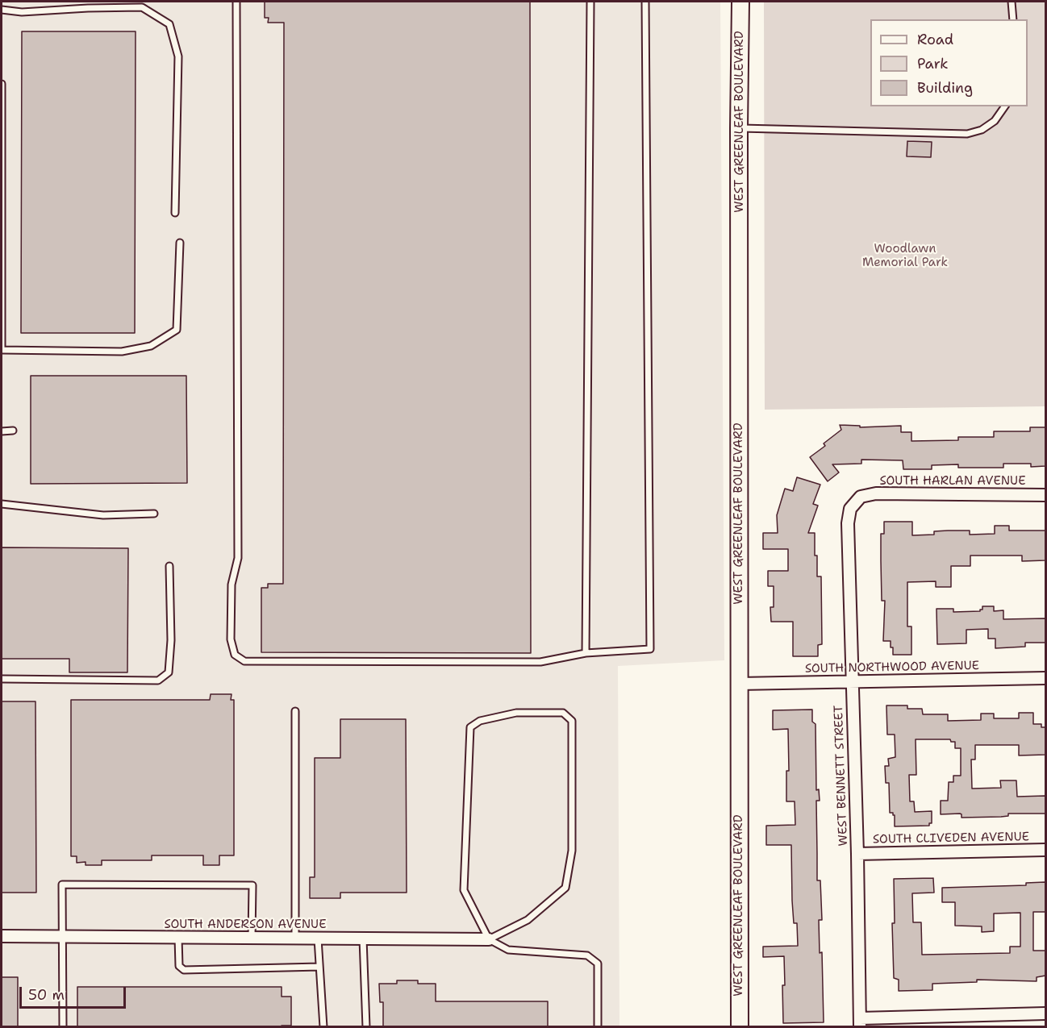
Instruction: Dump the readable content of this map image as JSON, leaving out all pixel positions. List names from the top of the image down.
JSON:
{
  "streets": {
    "street": [
      "WEST GREENLEAF BOULEVARD",
      "SOUTH HARLAN AVENUE",
      "SOUTH NORTHWOOD AVENUE",
      "WEST BENNETT STREET",
      "SOUTH CLIVEDEN AVENUE",
      "SOUTH ANDERSON AVENUE"
    ]
  },
  "crossings": [
    ["WEST GREENLEAF BOULEVARD", "SOUTH NORTHWOOD AVENUE"],
    ["SOUTH HARLAN AVENUE", "WEST BENNETT STREET"],
    ["SOUTH NORTHWOOD AVENUE", "WEST BENNETT STREET"],
    ["WEST BENNETT STREET", "SOUTH CLIVEDEN AVENUE"]
  ],
  "parks": ["Woodlawn Memorial Park"],
  "legend": ["Road", "Park", "Building"],
  "scale_bar": "50 m"
}
